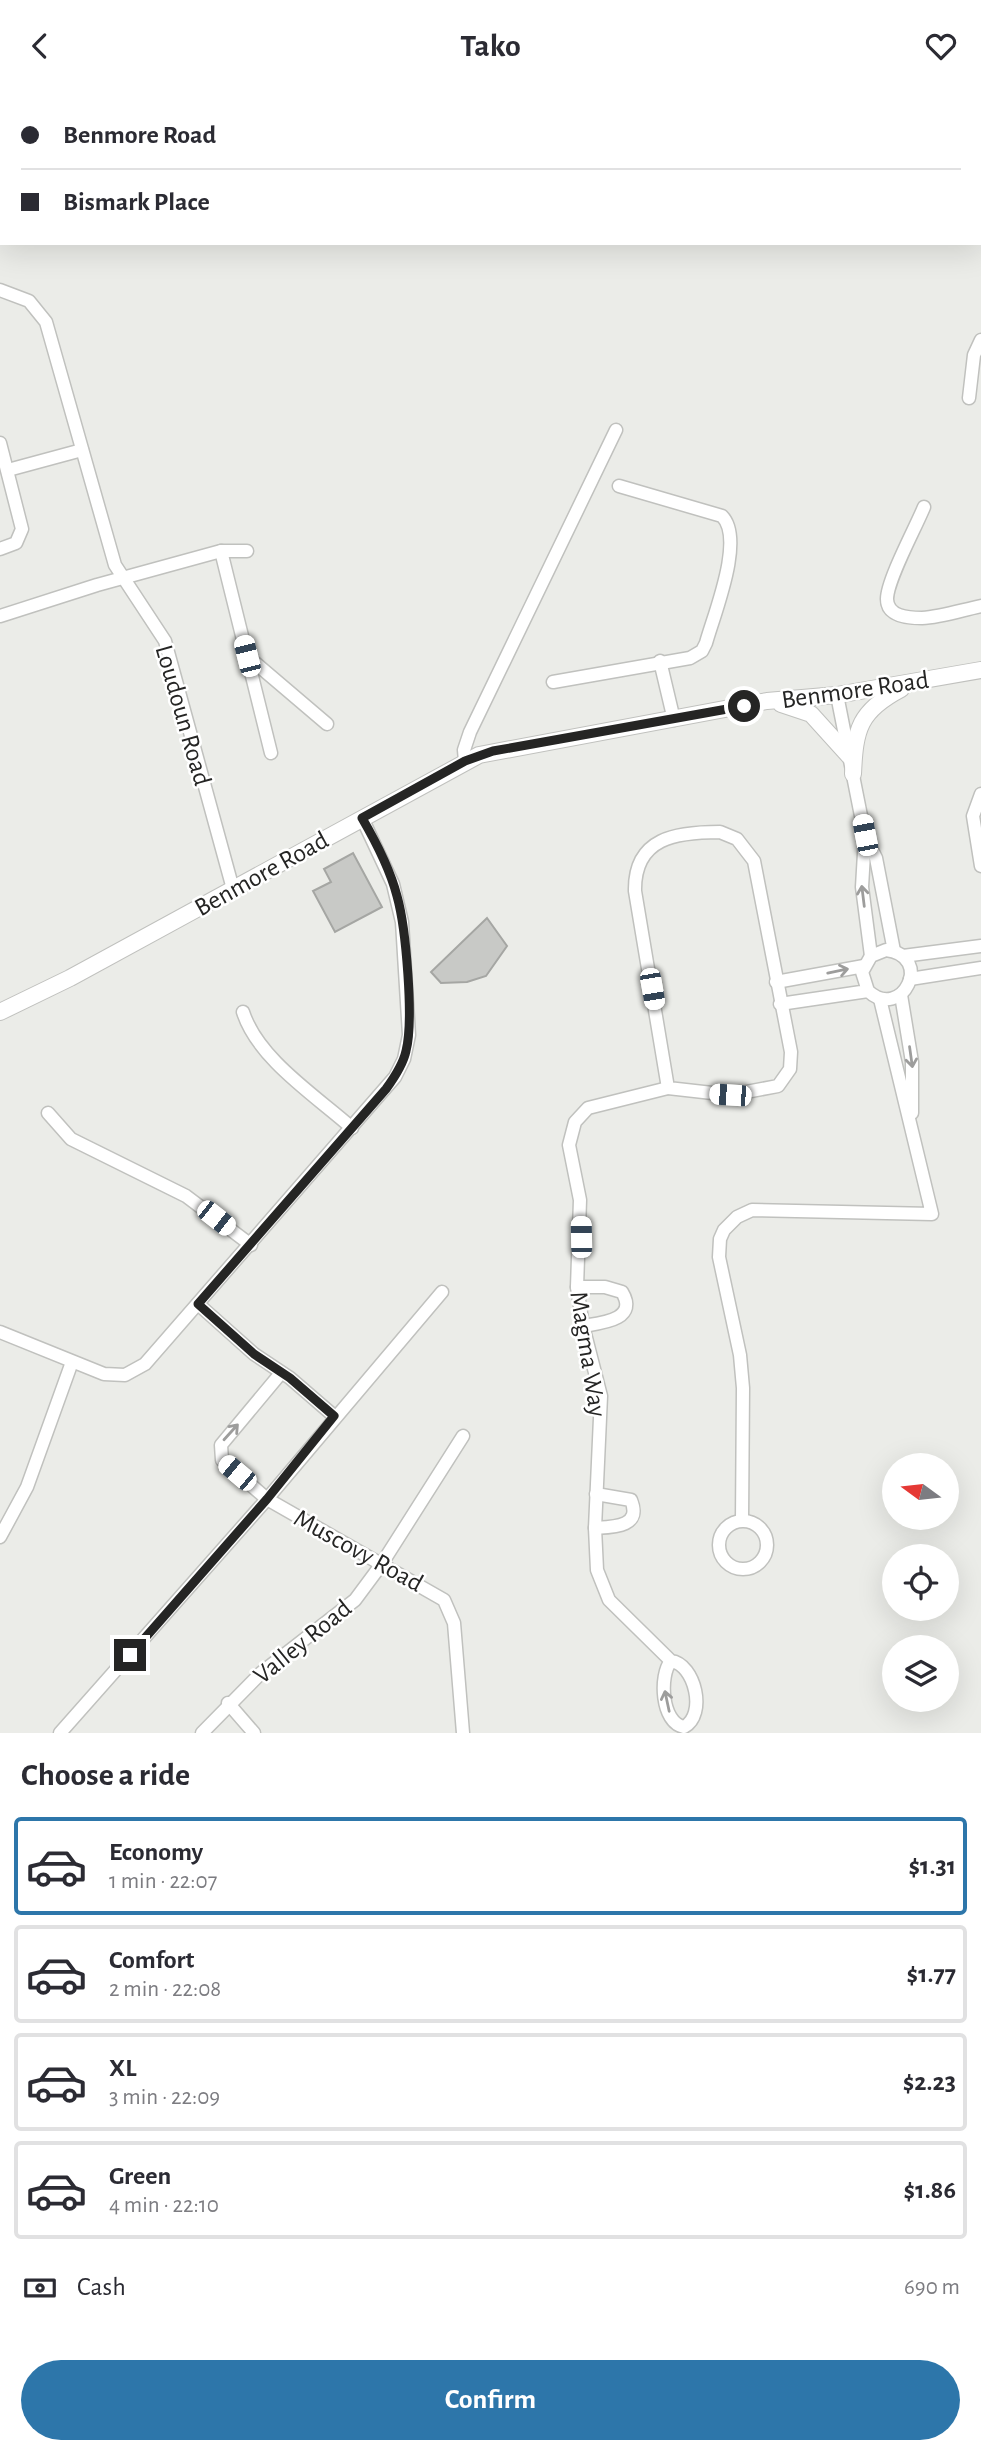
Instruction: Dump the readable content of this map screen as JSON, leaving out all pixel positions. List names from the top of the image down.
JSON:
{
  "streets": {
    "street": [
      "Benmore Road",
      "Loudoun Road",
      "Magma Way",
      "Muscovy Road",
      "Valley Road"
    ]
  },
  "crossings": [
    ["Benmore Road", "Loudoun Road"],
    ["Muscovy Road", "Valley Road"]
  ],
  "north": "left",
  "page": {
    "header": "Tako",
    "banner": ["Benmore Road", "Bismark Place"],
    "heading": "Choose a ride",
    "list": [
      {
        "name": "Economy",
        "note": "1 min · 22:07",
        "value": "$1.31"
      },
      {
        "name": "Comfort",
        "note": "2 min · 22:08",
        "value": "$1.77"
      },
      {
        "name": "XL",
        "note": "3 min · 22:09",
        "value": "$2.23"
      },
      {
        "name": "Green",
        "note": "4 min · 22:10",
        "value": "$1.86"
      }
    ],
    "pay": ["Cash", "690 m"],
    "buttons": "Confirm"
  }
}
